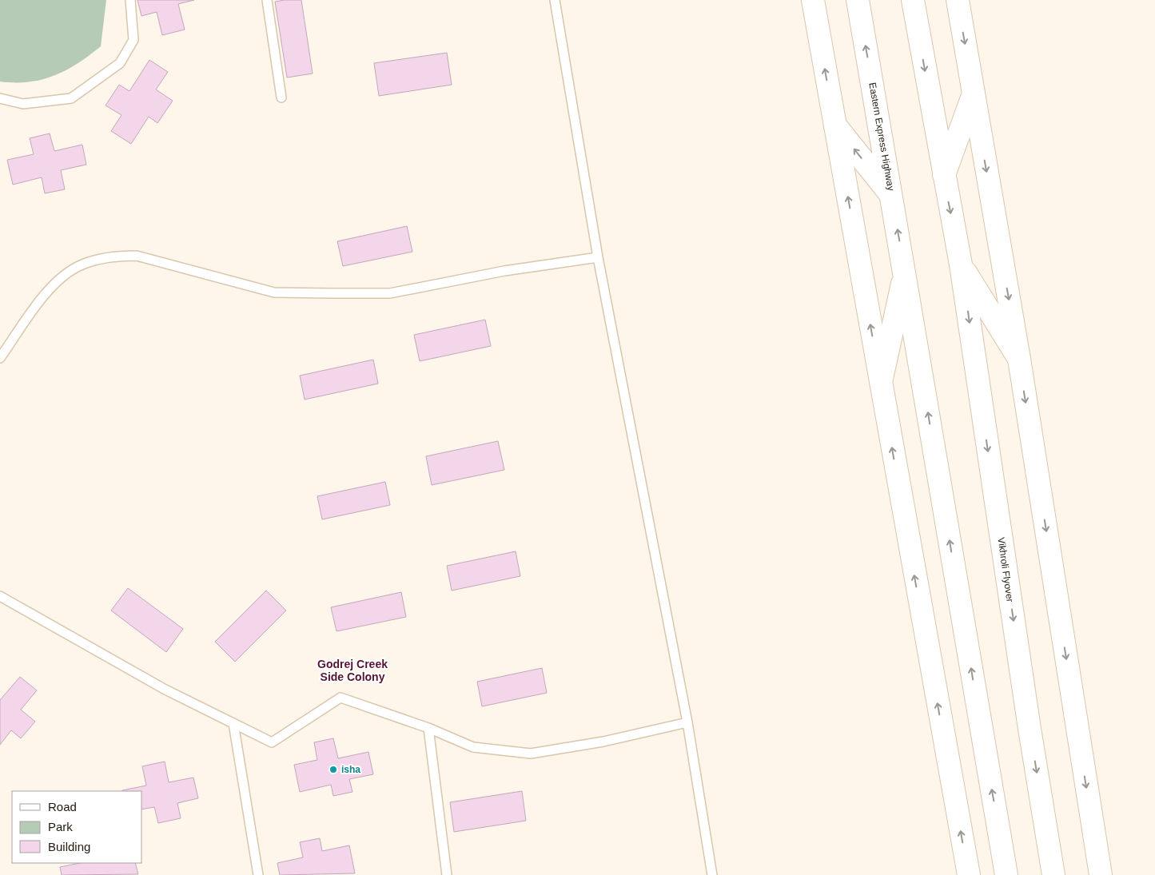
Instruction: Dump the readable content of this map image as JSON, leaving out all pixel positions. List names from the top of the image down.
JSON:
{
  "streets": {
    "main road": ["Eastern Express Highway", "Vikhroli Flyover"]
  },
  "districts": ["Godrej Creek Side Colony"],
  "places": ["isha"],
  "legend": ["Road", "Park", "Building"]
}
